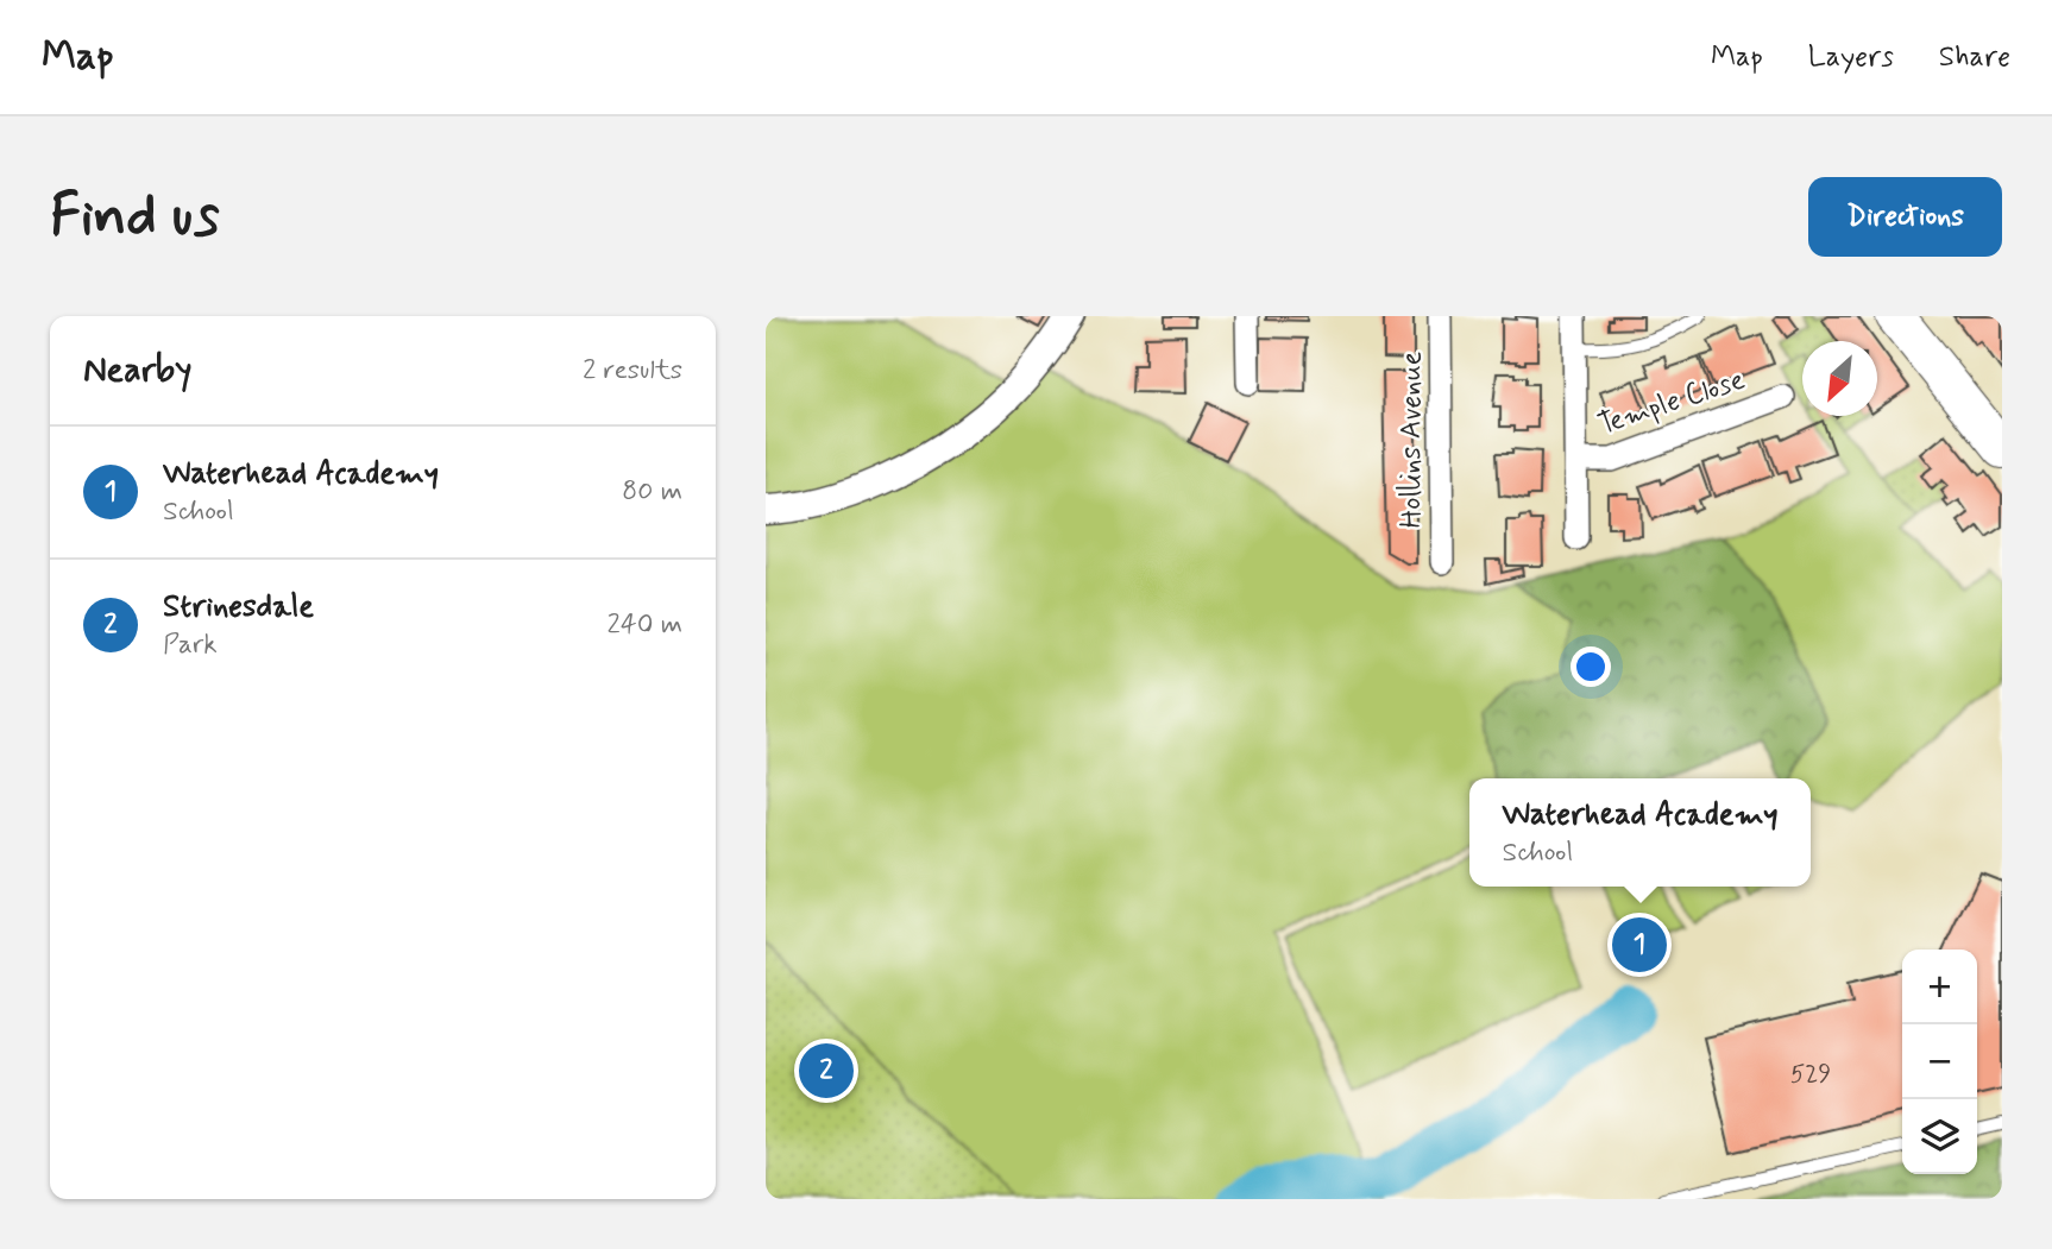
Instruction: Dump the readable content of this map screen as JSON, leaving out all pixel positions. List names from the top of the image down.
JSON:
{
  "streets": {
    "street": ["Temple Close", "Hollins Avenue"]
  },
  "house_numbers": ["529"],
  "north": "bottom left",
  "page": {
    "header": "Map",
    "nav": ["Map", "Layers", "Share"],
    "buttons": "Directions",
    "title": "Find us",
    "heading": ["Nearby", "2 results"],
    "list": [
      {
        "mark": "1",
        "name": "Waterhead Academy",
        "note": "School",
        "value": "80 m"
      },
      {
        "mark": "2",
        "name": "Strinesdale",
        "note": "Park",
        "value": "240 m"
      }
    ],
    "popup": ["Waterhead Academy", "School"],
    "pins": ["1", "2"],
    "map_buttons": ["+", "−"]
  }
}
